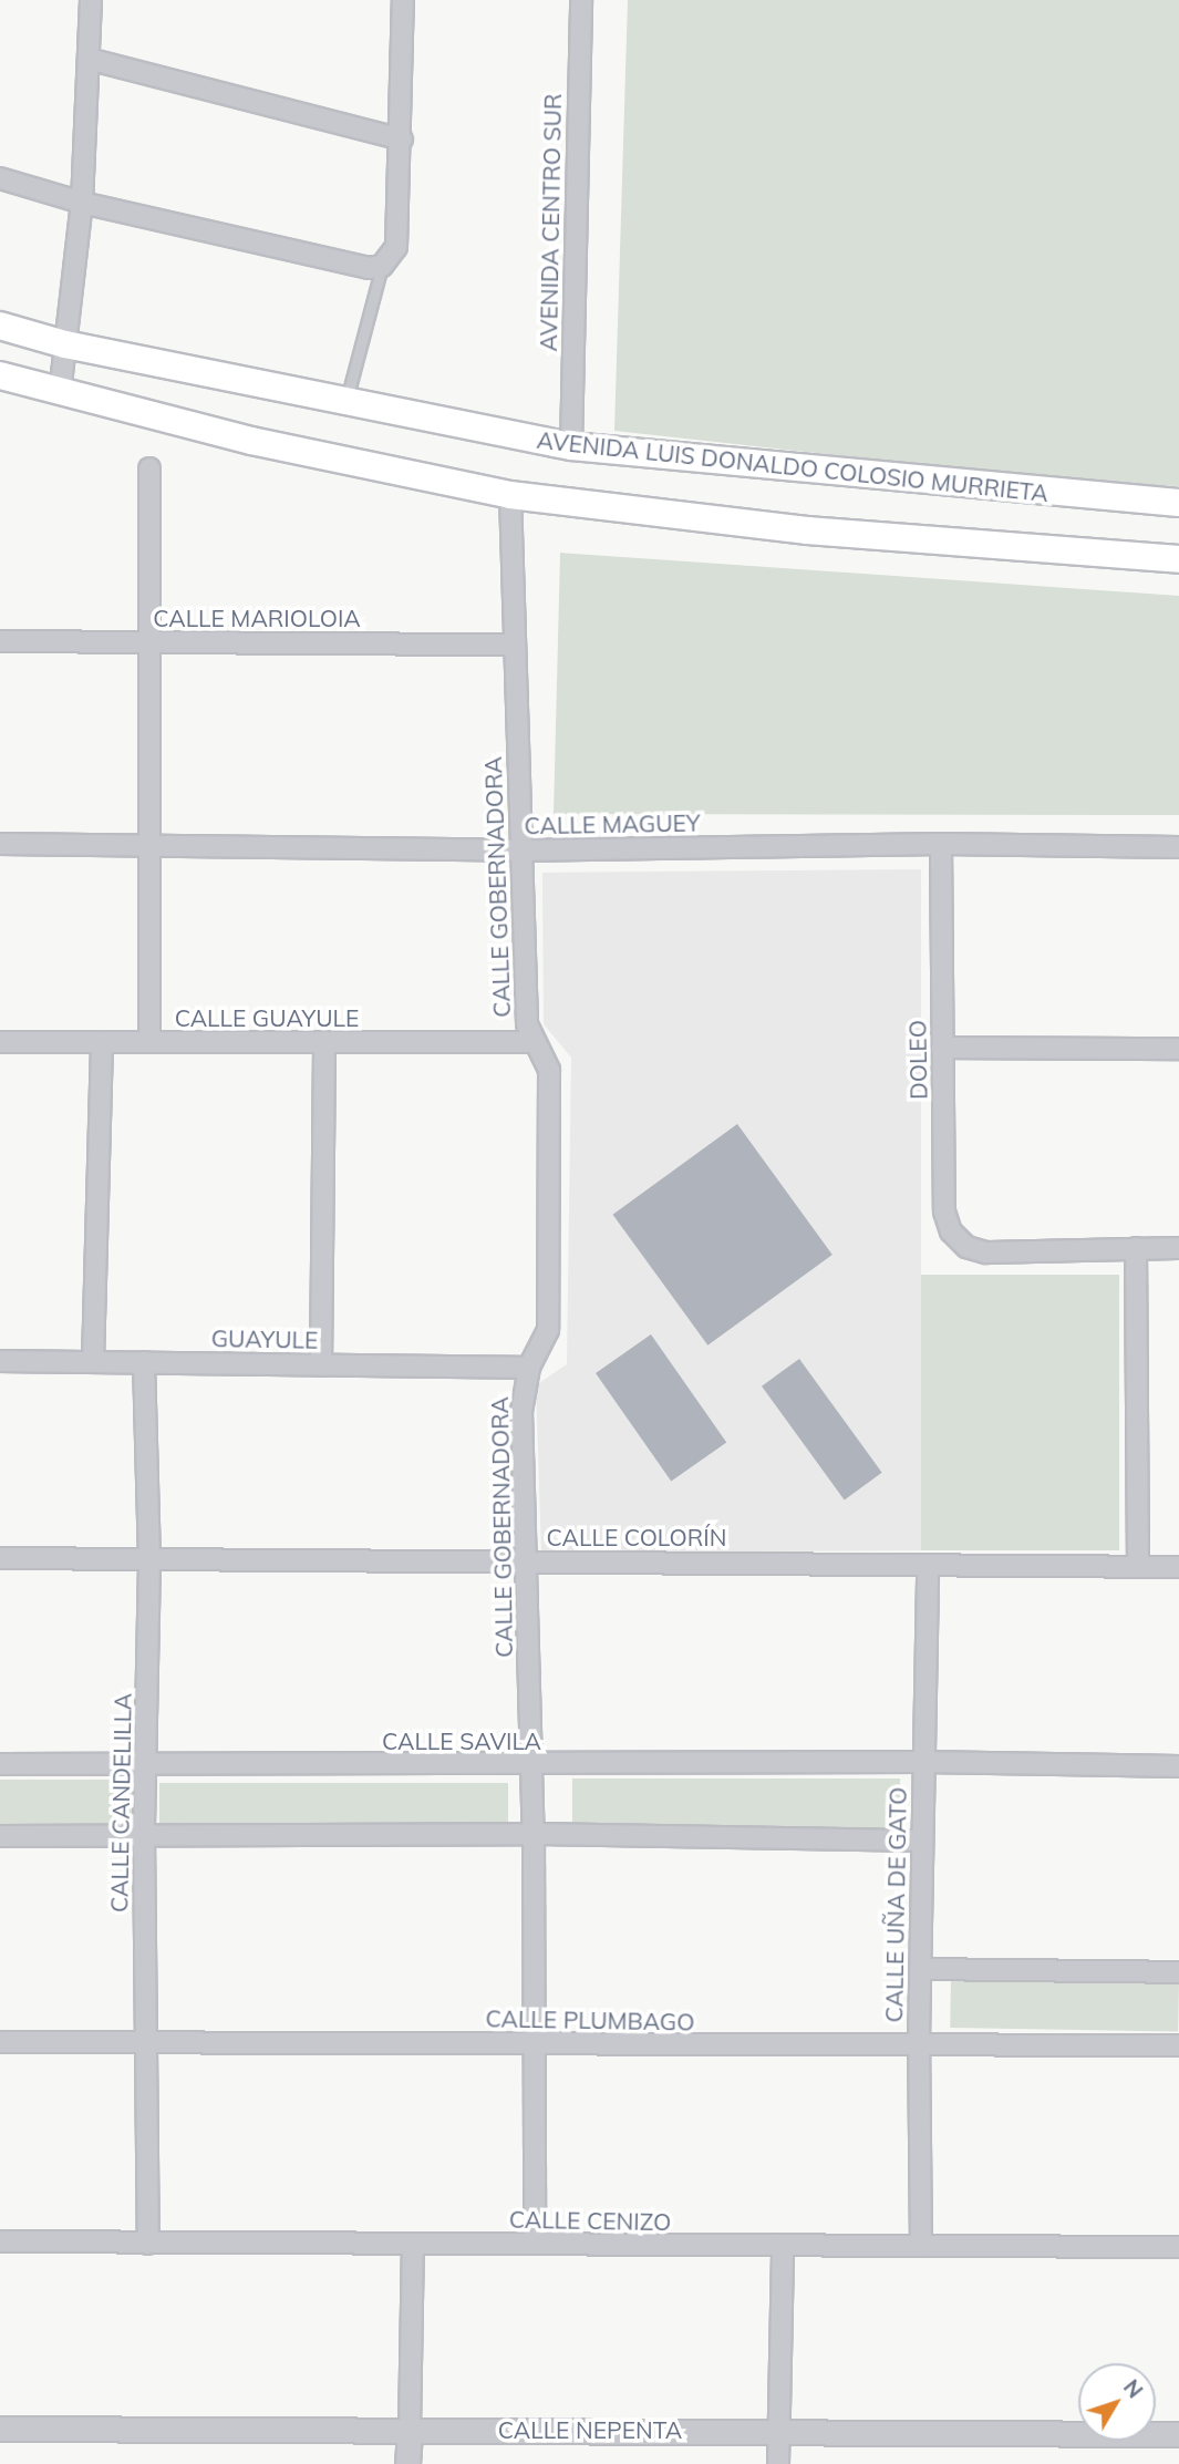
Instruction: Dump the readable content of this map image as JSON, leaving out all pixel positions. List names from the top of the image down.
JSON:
{
  "streets": {
    "main road": ["AVENIDA LUIS DONALDO COLOSIO MURRIETA"],
    "street": [
      "AVENIDA CENTRO SUR",
      "CALLE MARIOLOIA",
      "CALLE MAGUEY",
      "CALLE GOBERNADORA",
      "CALLE GUAYULE",
      "DOLEO",
      "GUAYULE",
      "CALLE COLORÍN",
      "CALLE SAVILA",
      "CALLE CANDELILLA",
      "CALLE UÑA DE GATO",
      "CALLE PLUMBAGO",
      "CALLE CENIZO",
      "CALLE NEPENTA"
    ]
  },
  "crossings": [
    ["AVENIDA CENTRO SUR", "AVENIDA LUIS DONALDO COLOSIO MURRIETA"],
    ["CALLE MARIOLOIA", "CALLE GOBERNADORA"],
    ["CALLE MAGUEY", "CALLE GOBERNADORA"],
    ["CALLE MAGUEY", "DOLEO"],
    ["CALLE GOBERNADORA", "CALLE GUAYULE"],
    ["CALLE GOBERNADORA", "GUAYULE"],
    ["CALLE GOBERNADORA", "CALLE COLORÍN"],
    ["CALLE GOBERNADORA", "CALLE SAVILA"],
    ["CALLE GOBERNADORA", "CALLE PLUMBAGO"],
    ["CALLE GOBERNADORA", "CALLE CENIZO"],
    ["GUAYULE", "CALLE CANDELILLA"],
    ["CALLE COLORÍN", "CALLE CANDELILLA"],
    ["CALLE COLORÍN", "CALLE UÑA DE GATO"],
    ["CALLE SAVILA", "CALLE CANDELILLA"],
    ["CALLE SAVILA", "CALLE UÑA DE GATO"],
    ["CALLE CANDELILLA", "CALLE PLUMBAGO"],
    ["CALLE CANDELILLA", "CALLE CENIZO"],
    ["CALLE UÑA DE GATO", "CALLE PLUMBAGO"],
    ["CALLE UÑA DE GATO", "CALLE CENIZO"]
  ],
  "north": "top right"
}
